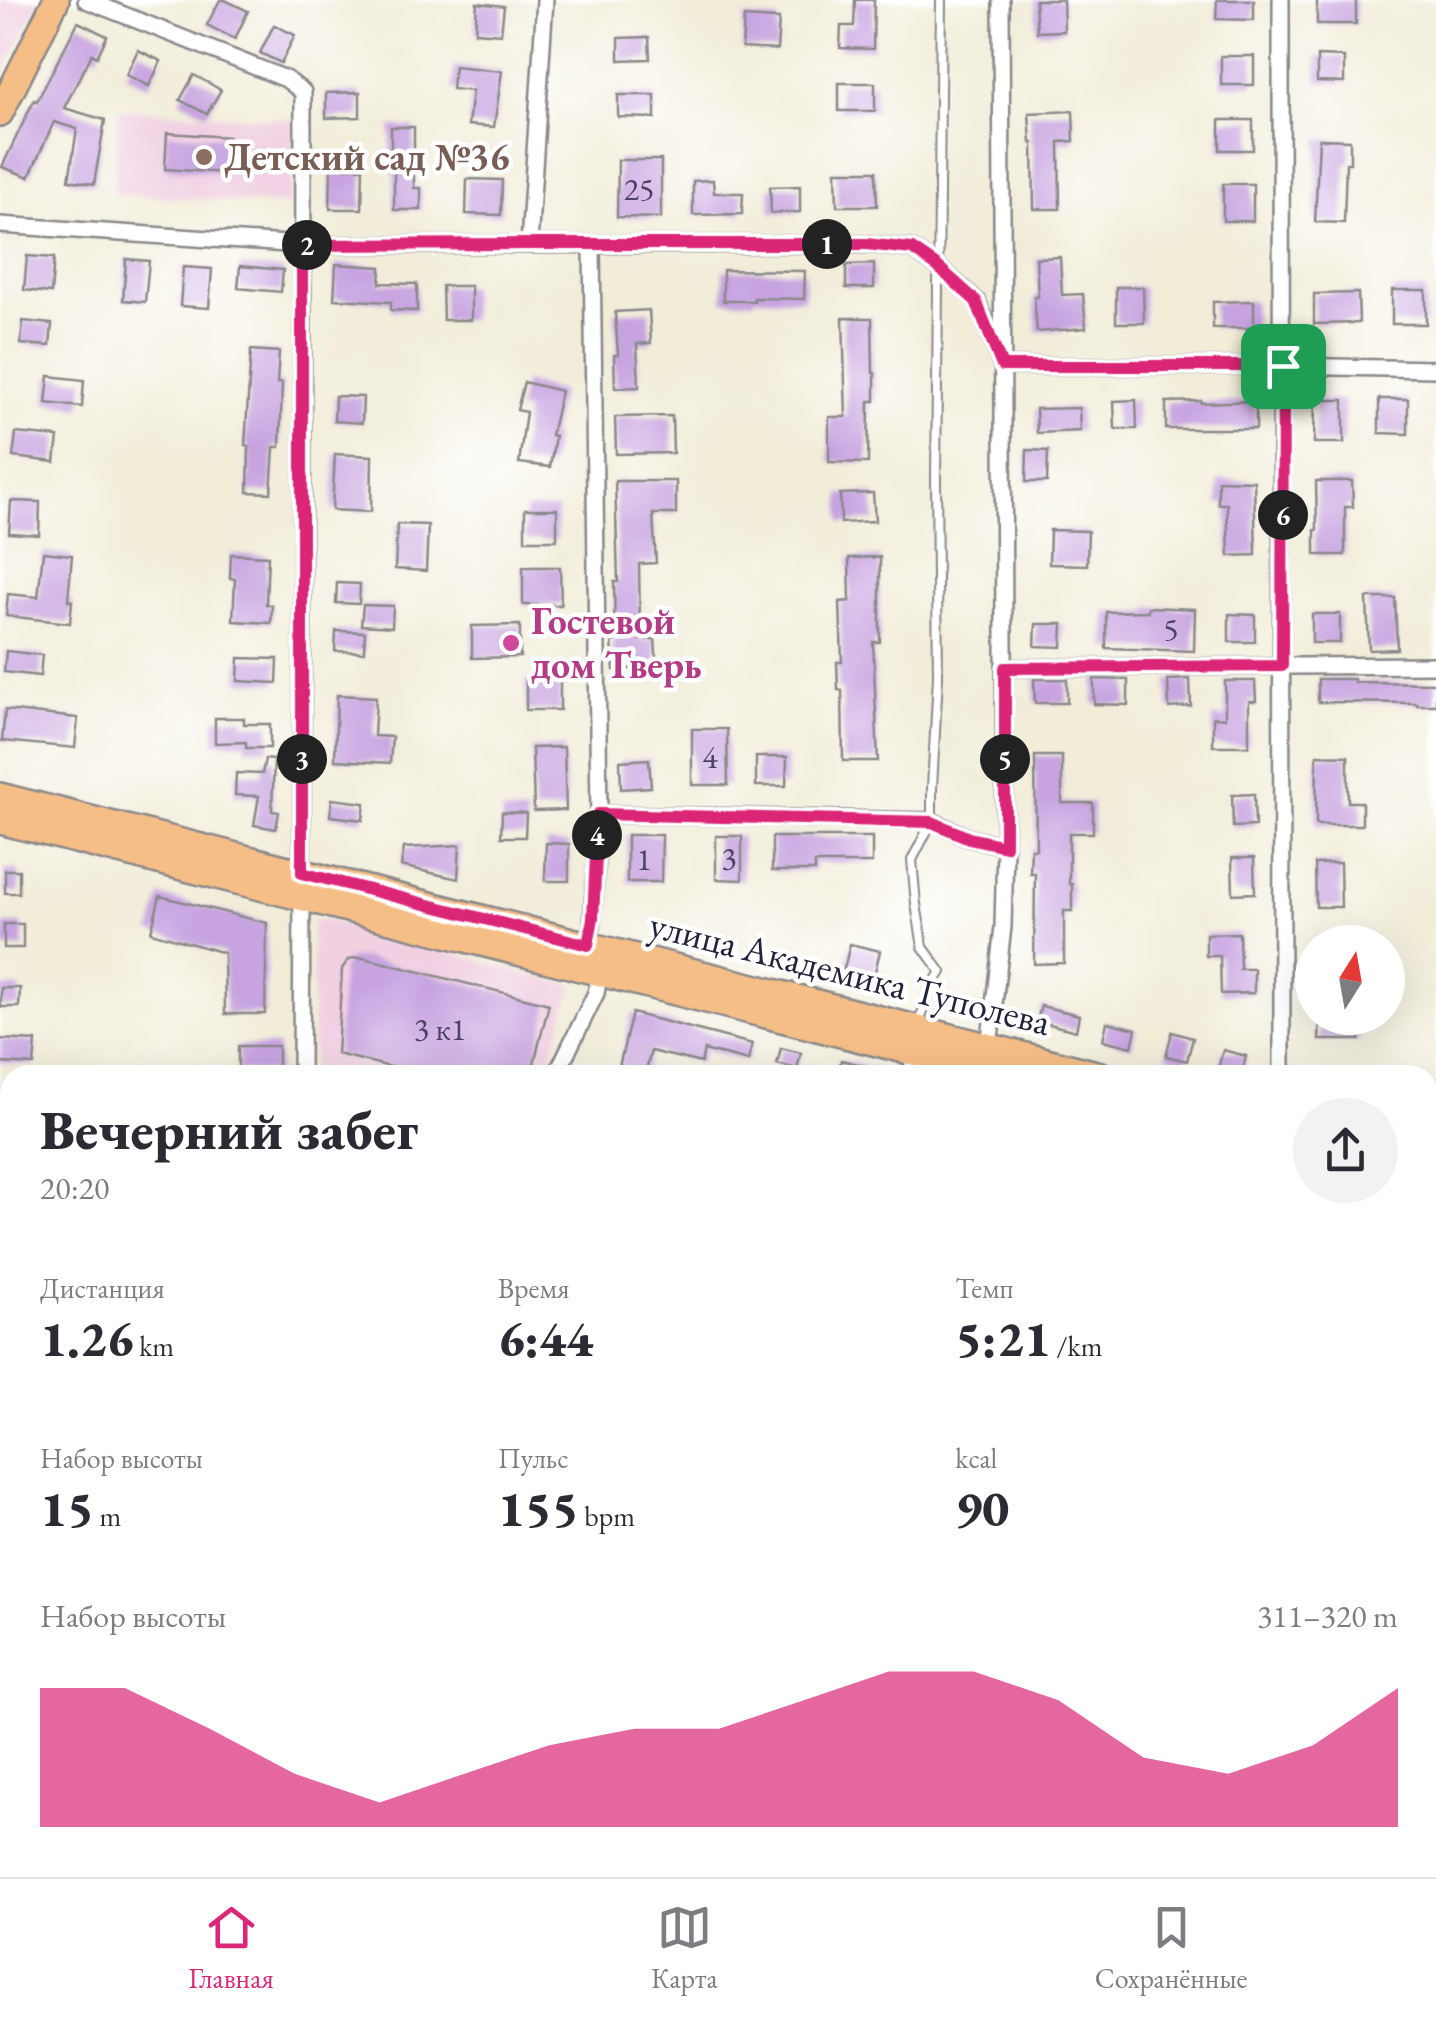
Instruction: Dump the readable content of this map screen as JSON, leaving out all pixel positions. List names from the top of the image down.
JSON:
{
  "streets": {
    "main road": ["улица Академика Туполева"]
  },
  "places": ["Детский сад №36", "Гостевой дом Тверь"],
  "house_numbers": [
    "25",
    "5",
    "4",
    "3",
    "1",
    "3 к1"
  ],
  "north": "top",
  "page": {
    "pins": [
      "1",
      "2",
      "6",
      "3",
      "5",
      "4"
    ],
    "heading": ["Вечерний забег", "20:20"],
    "stats": [
      ["Дистанция", "1.26 km"],
      ["Время", "6:44"],
      ["Темп", "5:21 /km"],
      ["Набор высоты", "15 m"],
      ["Пульс", "155 bpm"],
      ["kcal", "90"]
    ],
    "chart": ["Набор высоты", "311–320 m"],
    "tabs": ["Главная", "Карта", "Сохранённые"]
  }
}
